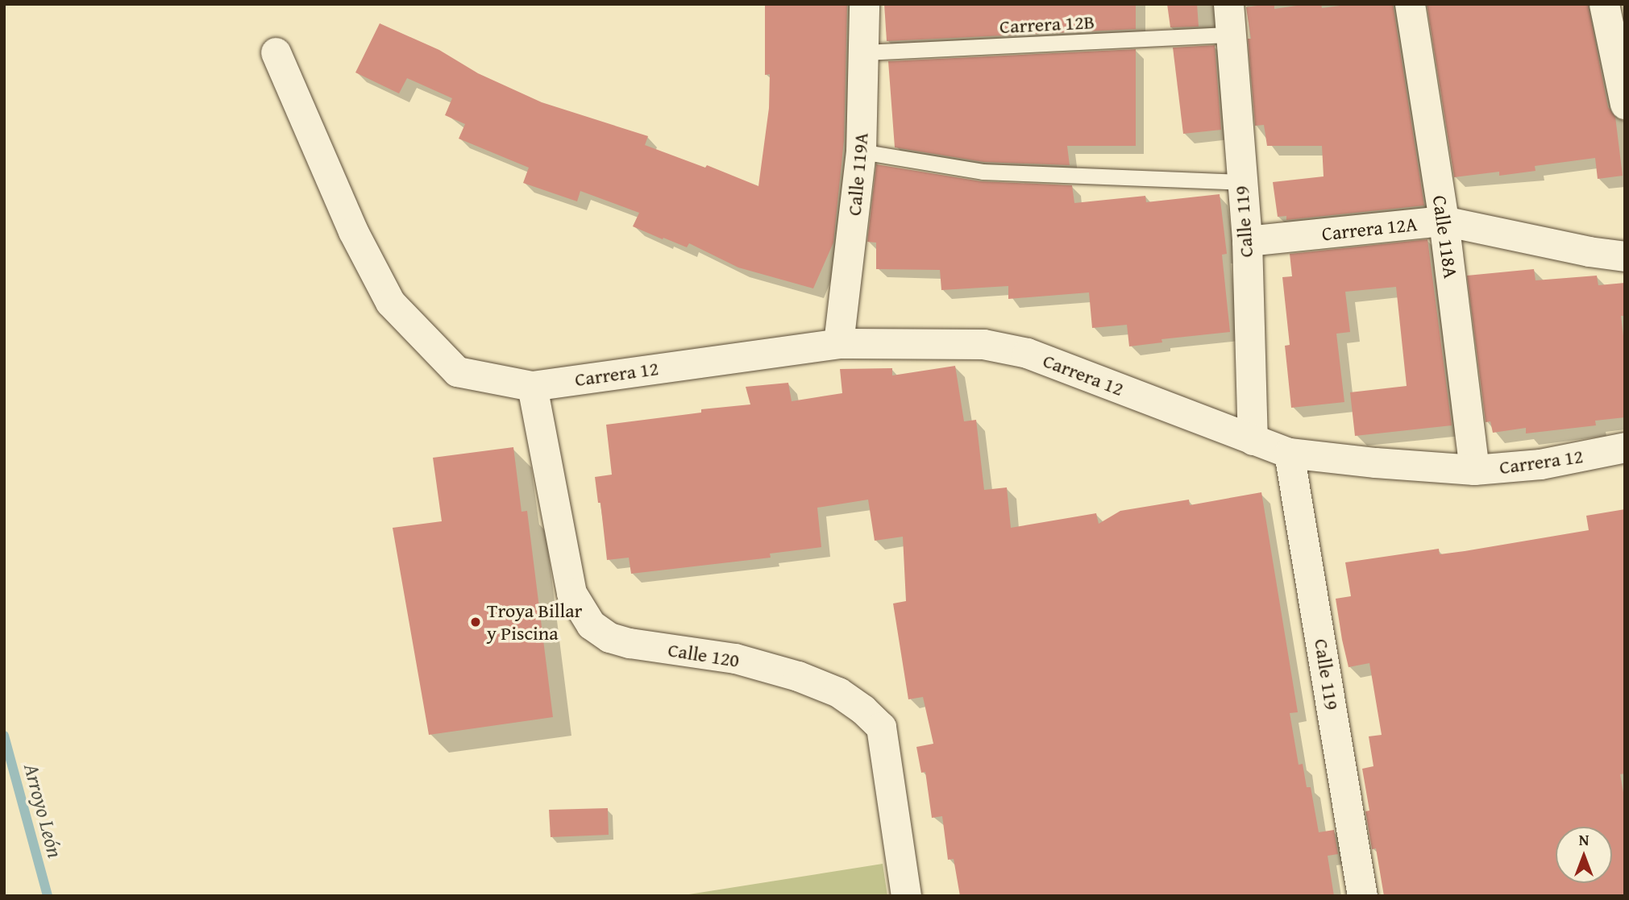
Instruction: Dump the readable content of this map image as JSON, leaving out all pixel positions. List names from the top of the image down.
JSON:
{
  "streets": {
    "street": [
      "Calle 119A",
      "Calle 119",
      "Carrera 12A",
      "Calle 118A",
      "Carrera 12",
      "Calle 120"
    ],
    "lane": ["Carrera 12B"]
  },
  "crossings": [
    ["Carrera 12B", "Calle 119A"],
    ["Carrera 12B", "Calle 119"],
    ["Calle 119A", "Carrera 12"],
    ["Calle 119", "Carrera 12A"],
    ["Calle 119", "Carrera 12"],
    ["Carrera 12A", "Calle 118A"],
    ["Calle 118A", "Carrera 12"],
    ["Carrera 12", "Calle 120"]
  ],
  "water": ["Arroyo León"],
  "places": ["Troya Billar y Piscina"],
  "north": "top"
}
